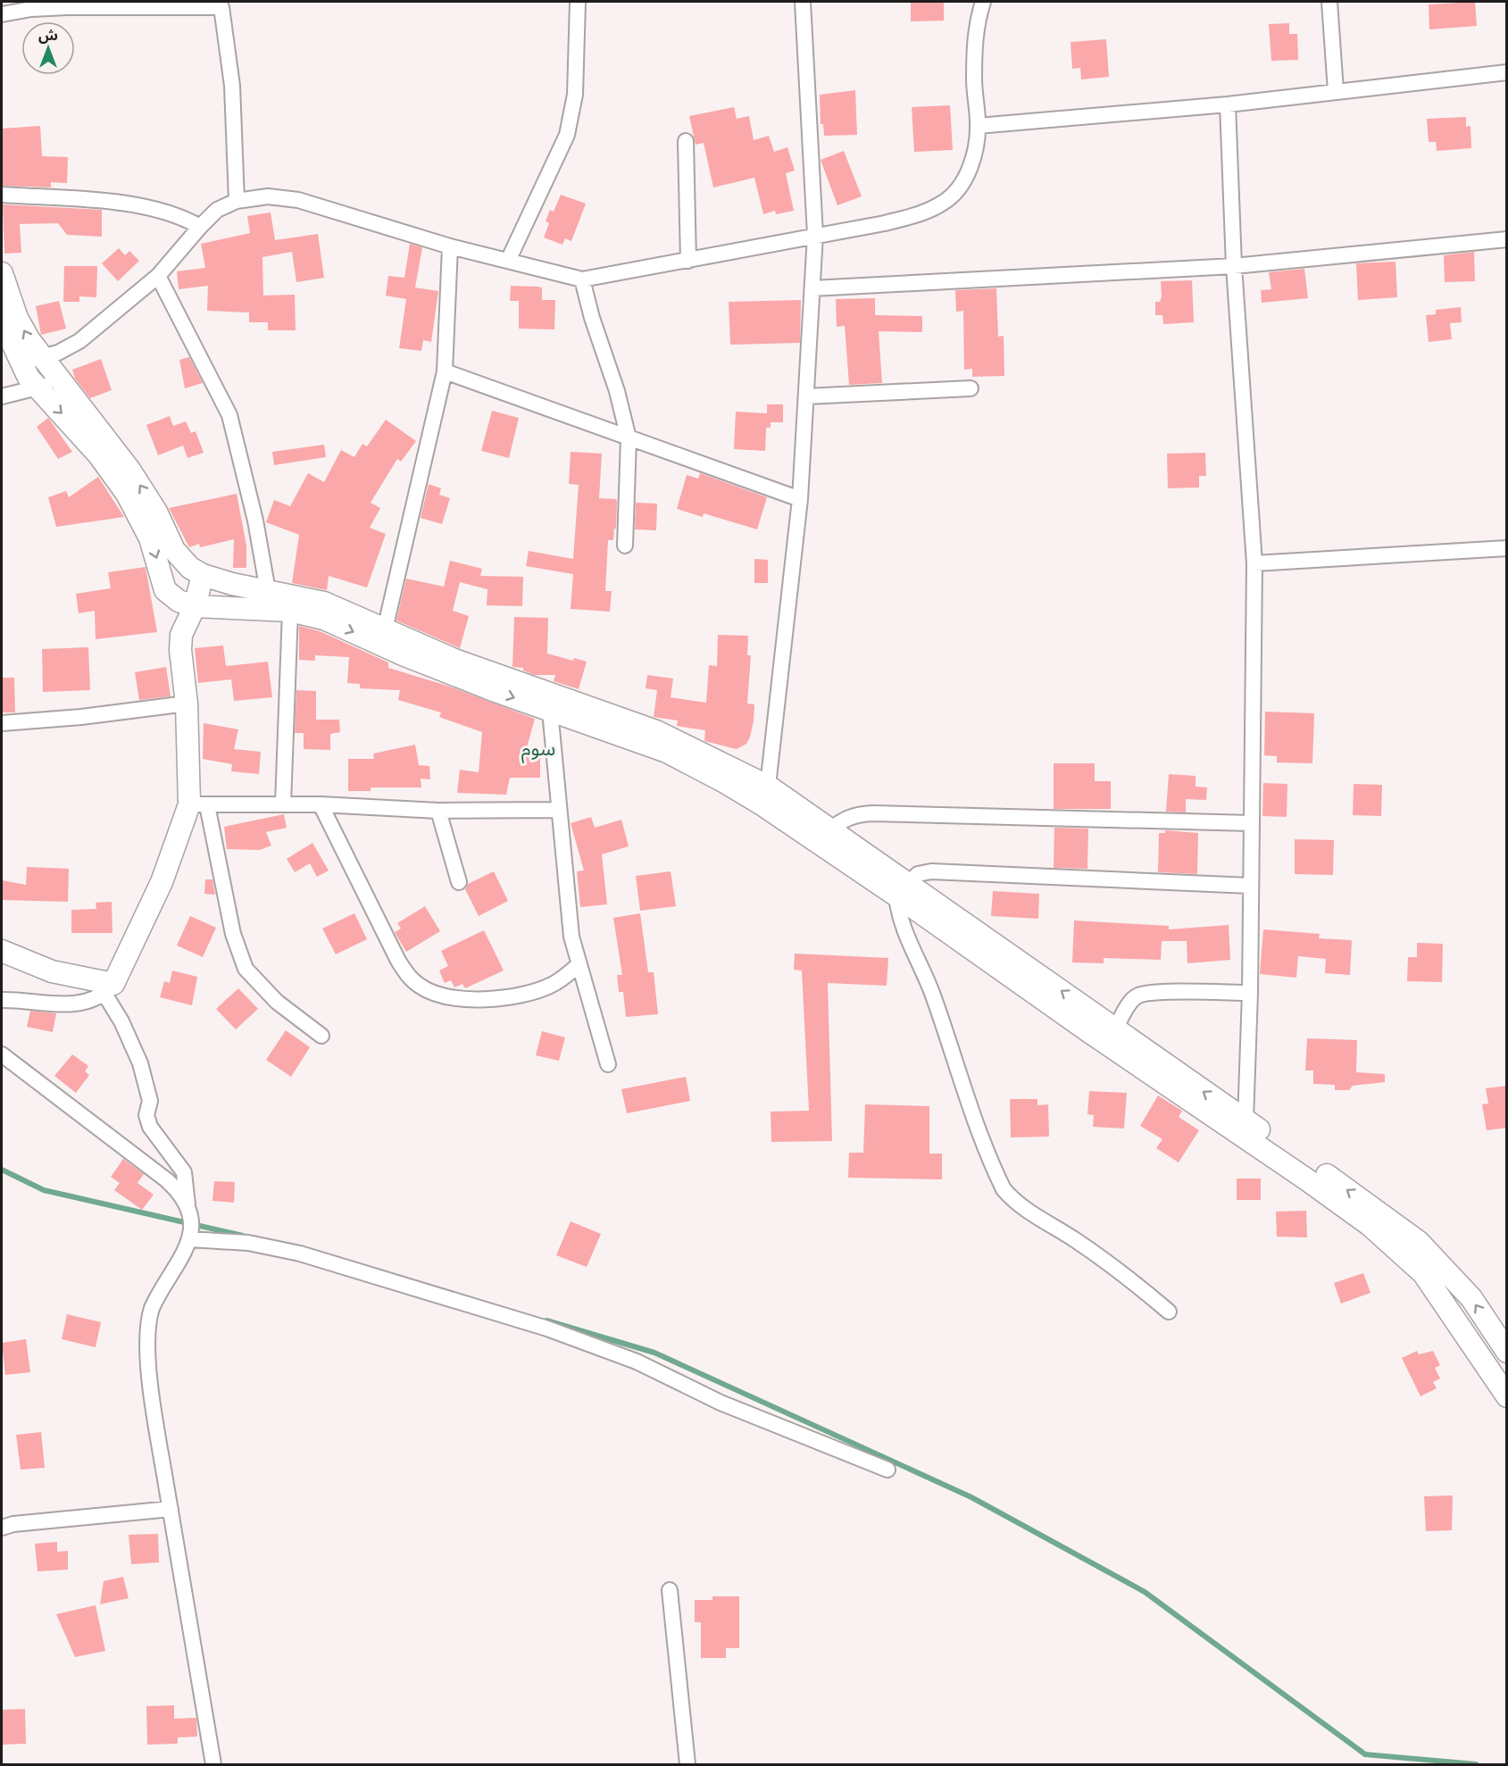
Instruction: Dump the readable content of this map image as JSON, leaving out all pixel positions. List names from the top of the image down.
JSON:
{
  "districts": ["سوم"],
  "north": "top"
}
